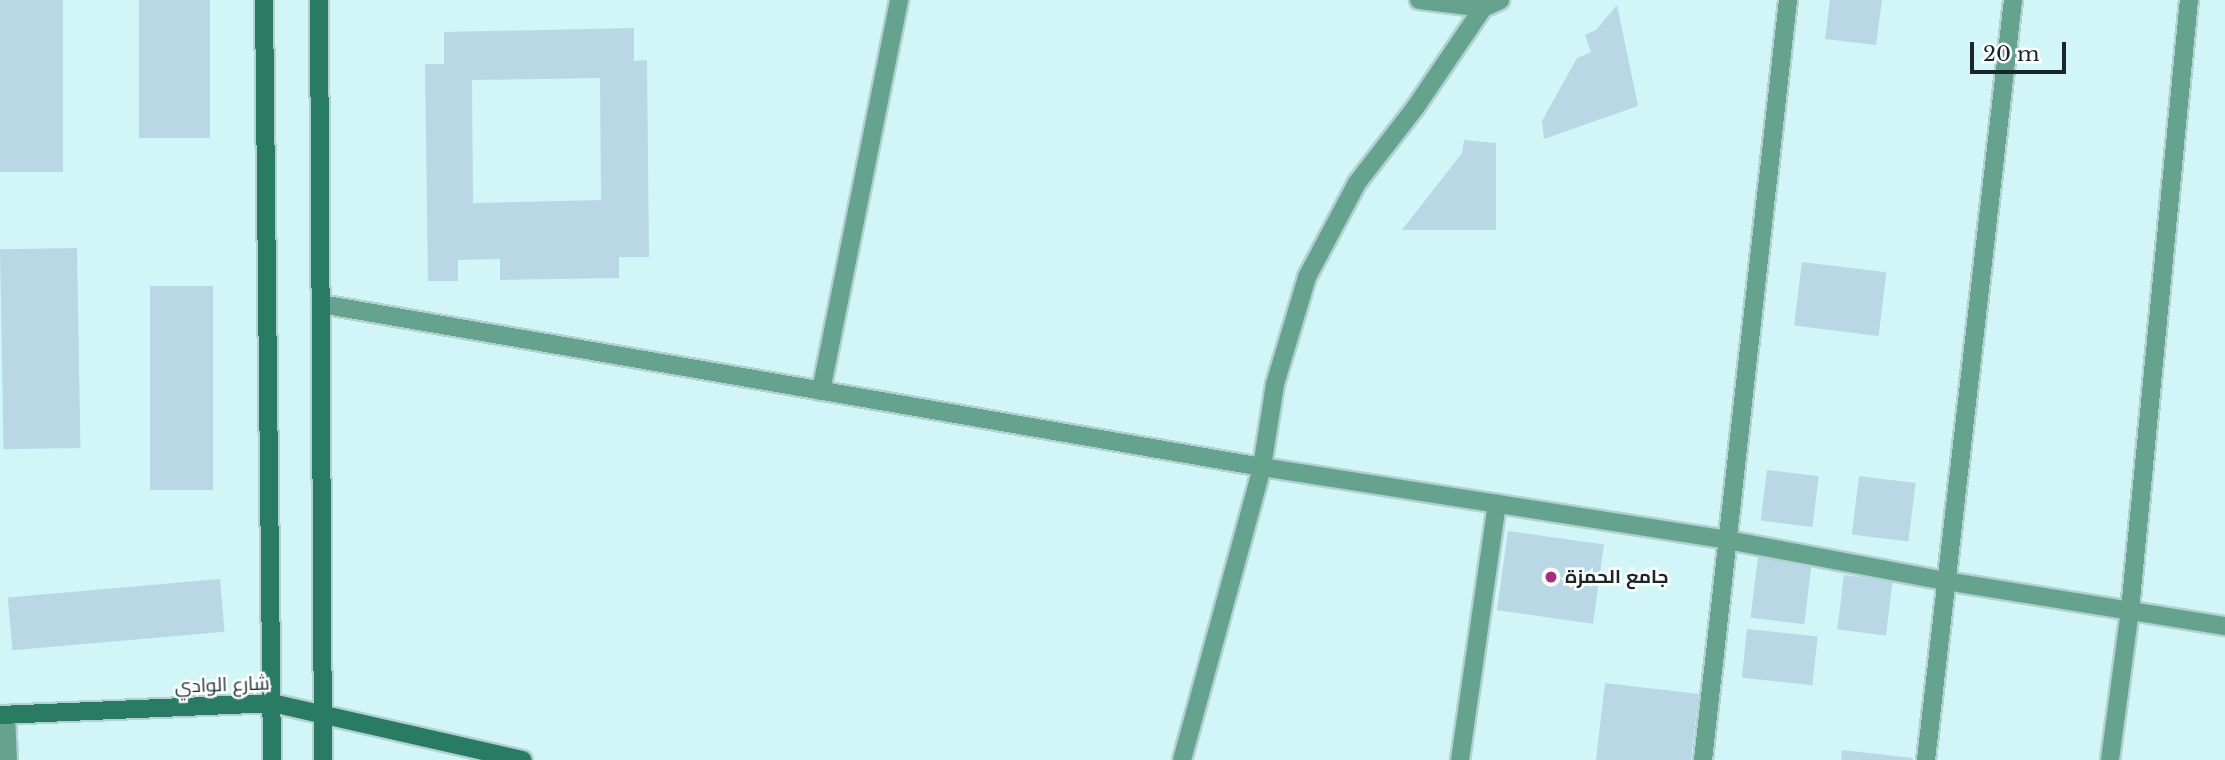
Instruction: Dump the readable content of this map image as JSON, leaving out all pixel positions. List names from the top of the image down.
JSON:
{
  "streets": {
    "main road": ["شارع الوادي"]
  },
  "places": ["جامع الحمزة"],
  "scale_bar": "20 m"
}
